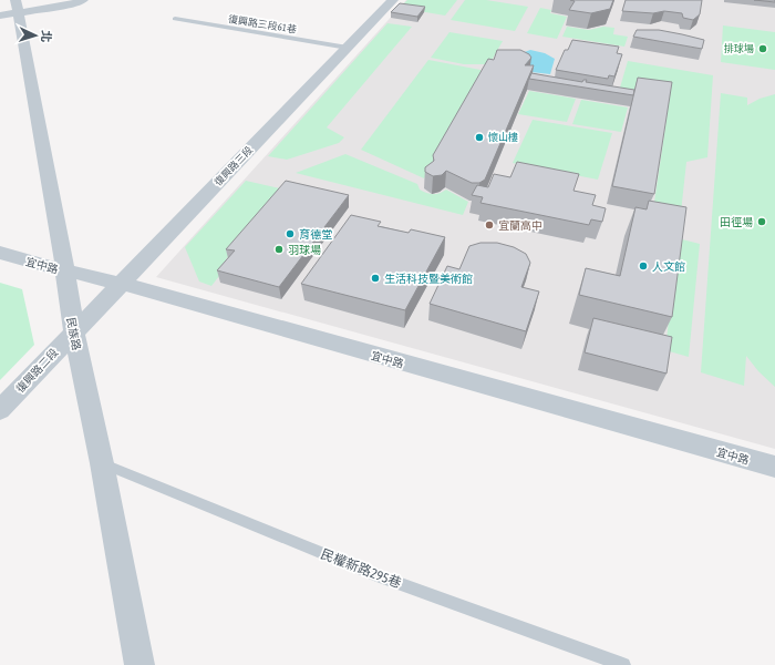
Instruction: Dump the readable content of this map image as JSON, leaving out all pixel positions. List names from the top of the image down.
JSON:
{
  "streets": {
    "street": [
      "復興路三段",
      "宜中路",
      "民族路",
      "復興路二段"
    ],
    "lane": ["復興路三段61巷", "民權新路295巷"]
  },
  "crossings": [
    ["復興路三段61巷", "復興路三段"],
    ["復興路三段", "宜中路"],
    ["復興路三段", "民族路"],
    ["復興路三段", "復興路二段"],
    ["宜中路", "民族路"],
    ["民族路", "復興路二段"],
    ["民族路", "民權新路295巷"]
  ],
  "places": [
    "排球場",
    "懷山樓",
    "田徑場",
    "宜蘭高中",
    "育德堂",
    "羽球場",
    "人文館",
    "生活科技暨美術館"
  ],
  "north": "right"
}
